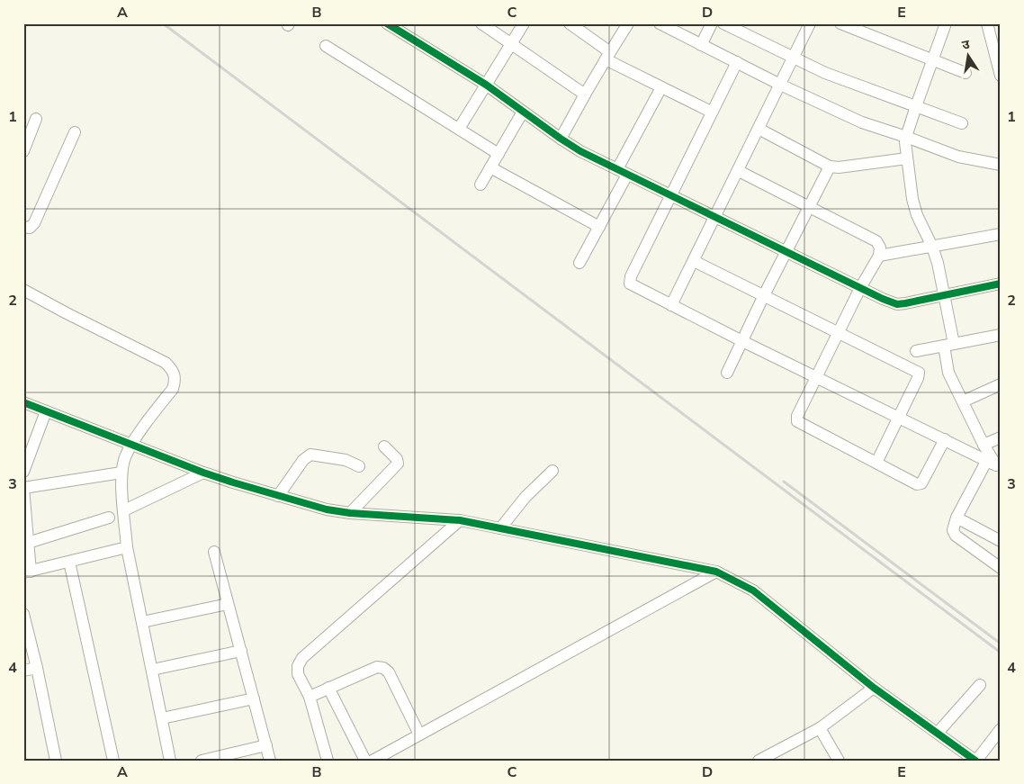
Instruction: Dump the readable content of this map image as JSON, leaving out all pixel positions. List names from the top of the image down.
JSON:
{
  "north": "top",
  "grid": {
    "columns": [
      "A",
      "B",
      "C",
      "D",
      "E"
    ],
    "rows": [
      "1",
      "2",
      "3",
      "4"
    ]
  }
}
